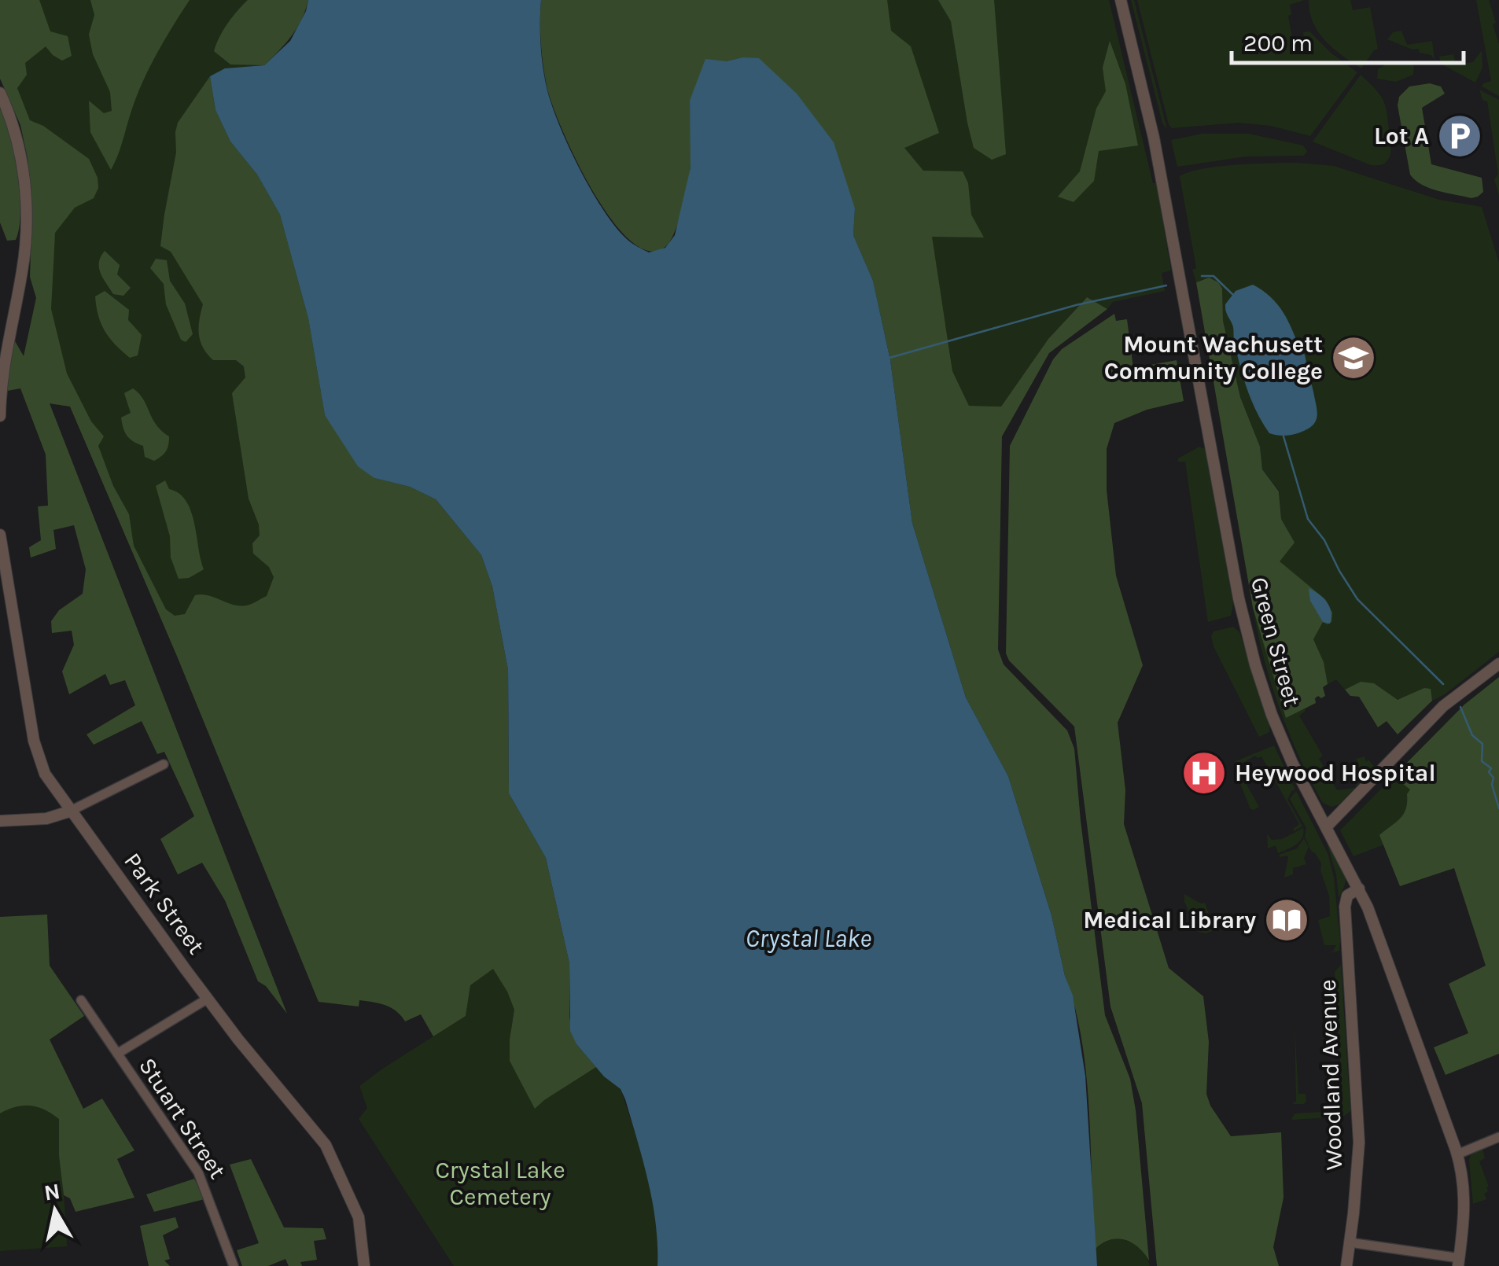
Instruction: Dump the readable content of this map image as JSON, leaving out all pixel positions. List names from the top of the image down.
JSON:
{
  "streets": {
    "street": [
      "Green Street",
      "Park Street",
      "Woodland Avenue",
      "Stuart Street"
    ]
  },
  "crossings": [
    ["Green Street", "Woodland Avenue"]
  ],
  "water": ["Crystal Lake"],
  "parks": ["Crystal Lake Cemetery"],
  "places": {
    "parking": ["Lot A"],
    "school or university": ["Mount Wachusett Community College"],
    "hospital": ["Heywood Hospital"],
    "library": ["Medical Library"]
  },
  "scale_bar": "200 m",
  "north": "top"
}
